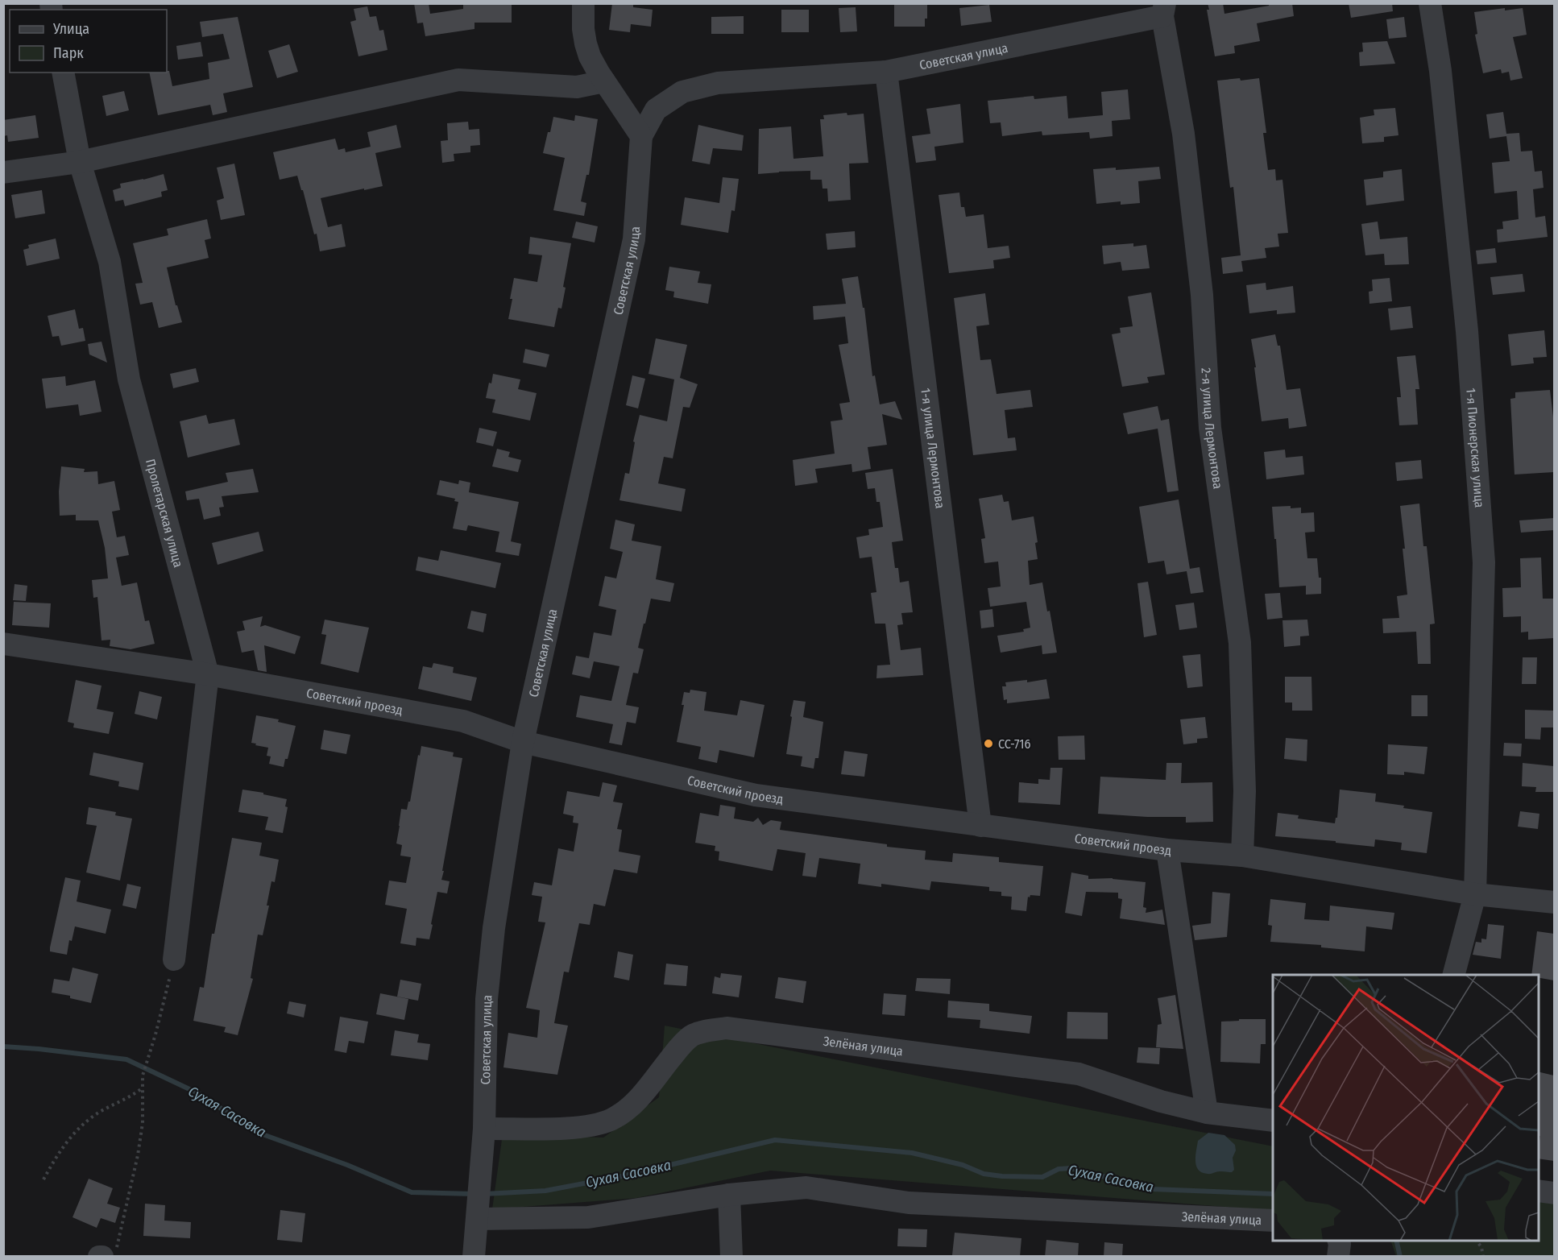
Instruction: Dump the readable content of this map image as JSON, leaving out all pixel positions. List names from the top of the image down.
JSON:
{
  "streets": {
    "street": [
      "Советская улица",
      "2-я улица Лермонтова",
      "1-я Пионерская улица",
      "1-я улица Лермонтова",
      "Пролетарская улица",
      "Советский проезд",
      "Зелёная улица"
    ]
  },
  "crossings": [
    ["Советская улица", "2-я улица Лермонтова"],
    ["Советская улица", "1-я улица Лермонтова"],
    ["Советская улица", "Советский проезд"],
    ["Советская улица", "Зелёная улица"],
    ["2-я улица Лермонтова", "Советский проезд"],
    ["1-я Пионерская улица", "Советский проезд"],
    ["1-я улица Лермонтова", "Советский проезд"],
    ["Пролетарская улица", "Советский проезд"]
  ],
  "water": ["Сухая Сасовка"],
  "places": ["СС-716"],
  "legend": ["Улица", "Парк"]
}
